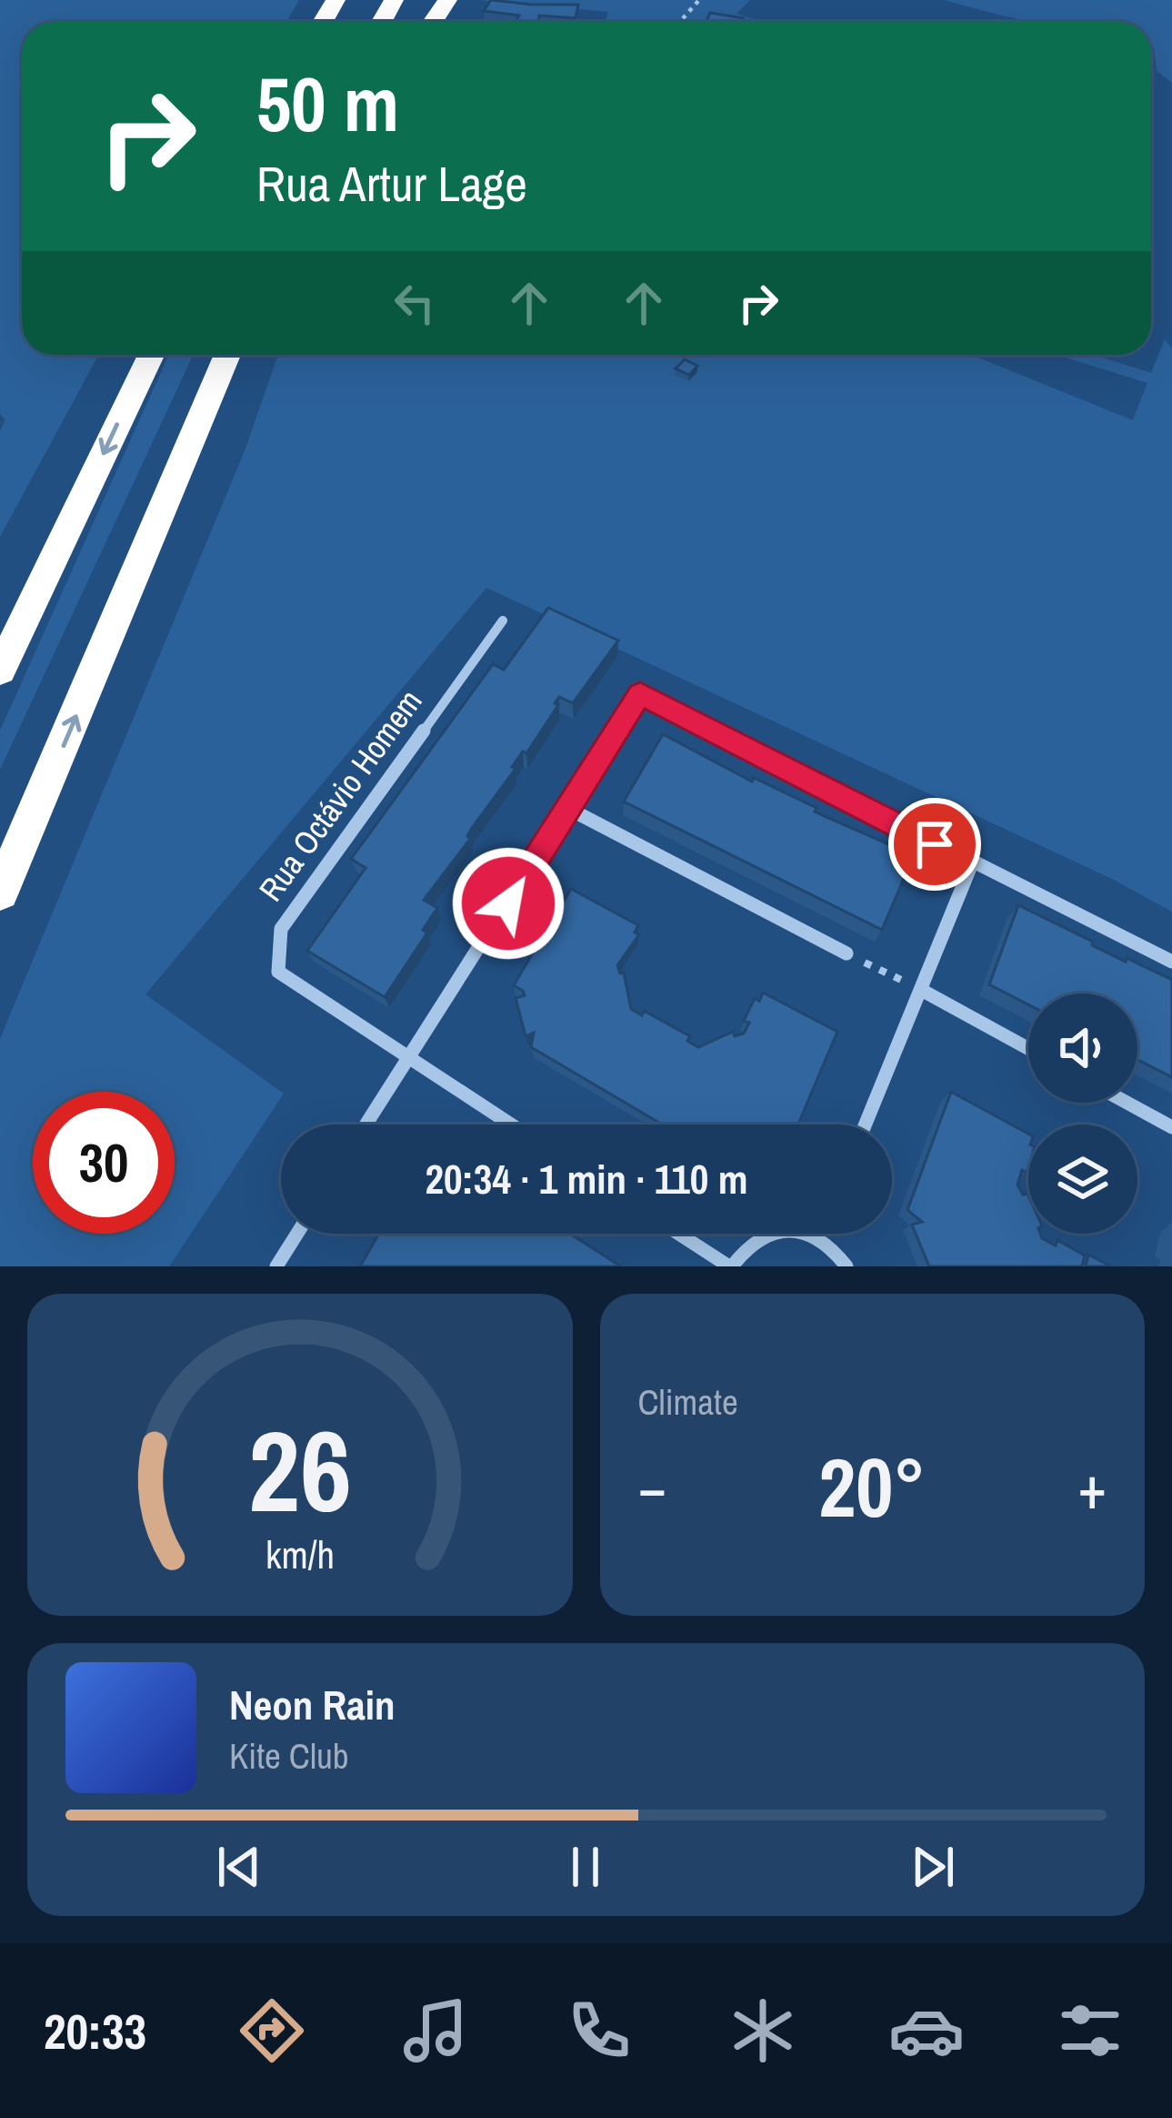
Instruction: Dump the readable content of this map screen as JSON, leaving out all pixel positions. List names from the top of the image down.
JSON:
{
  "streets": {
    "street": ["Rua Octávio Homem"]
  },
  "page": {
    "turn": ["50 m", "Rua Artur Lage"],
    "limit": "30",
    "trip": "20:34 · 1 min · 110 m",
    "tile": "Climate",
    "heat": ["−", "20°", "+"],
    "song": ["Neon Rain", "Kite Club"],
    "tabs": "20:33",
    "gauge": ["26", "km/h"]
  }
}
